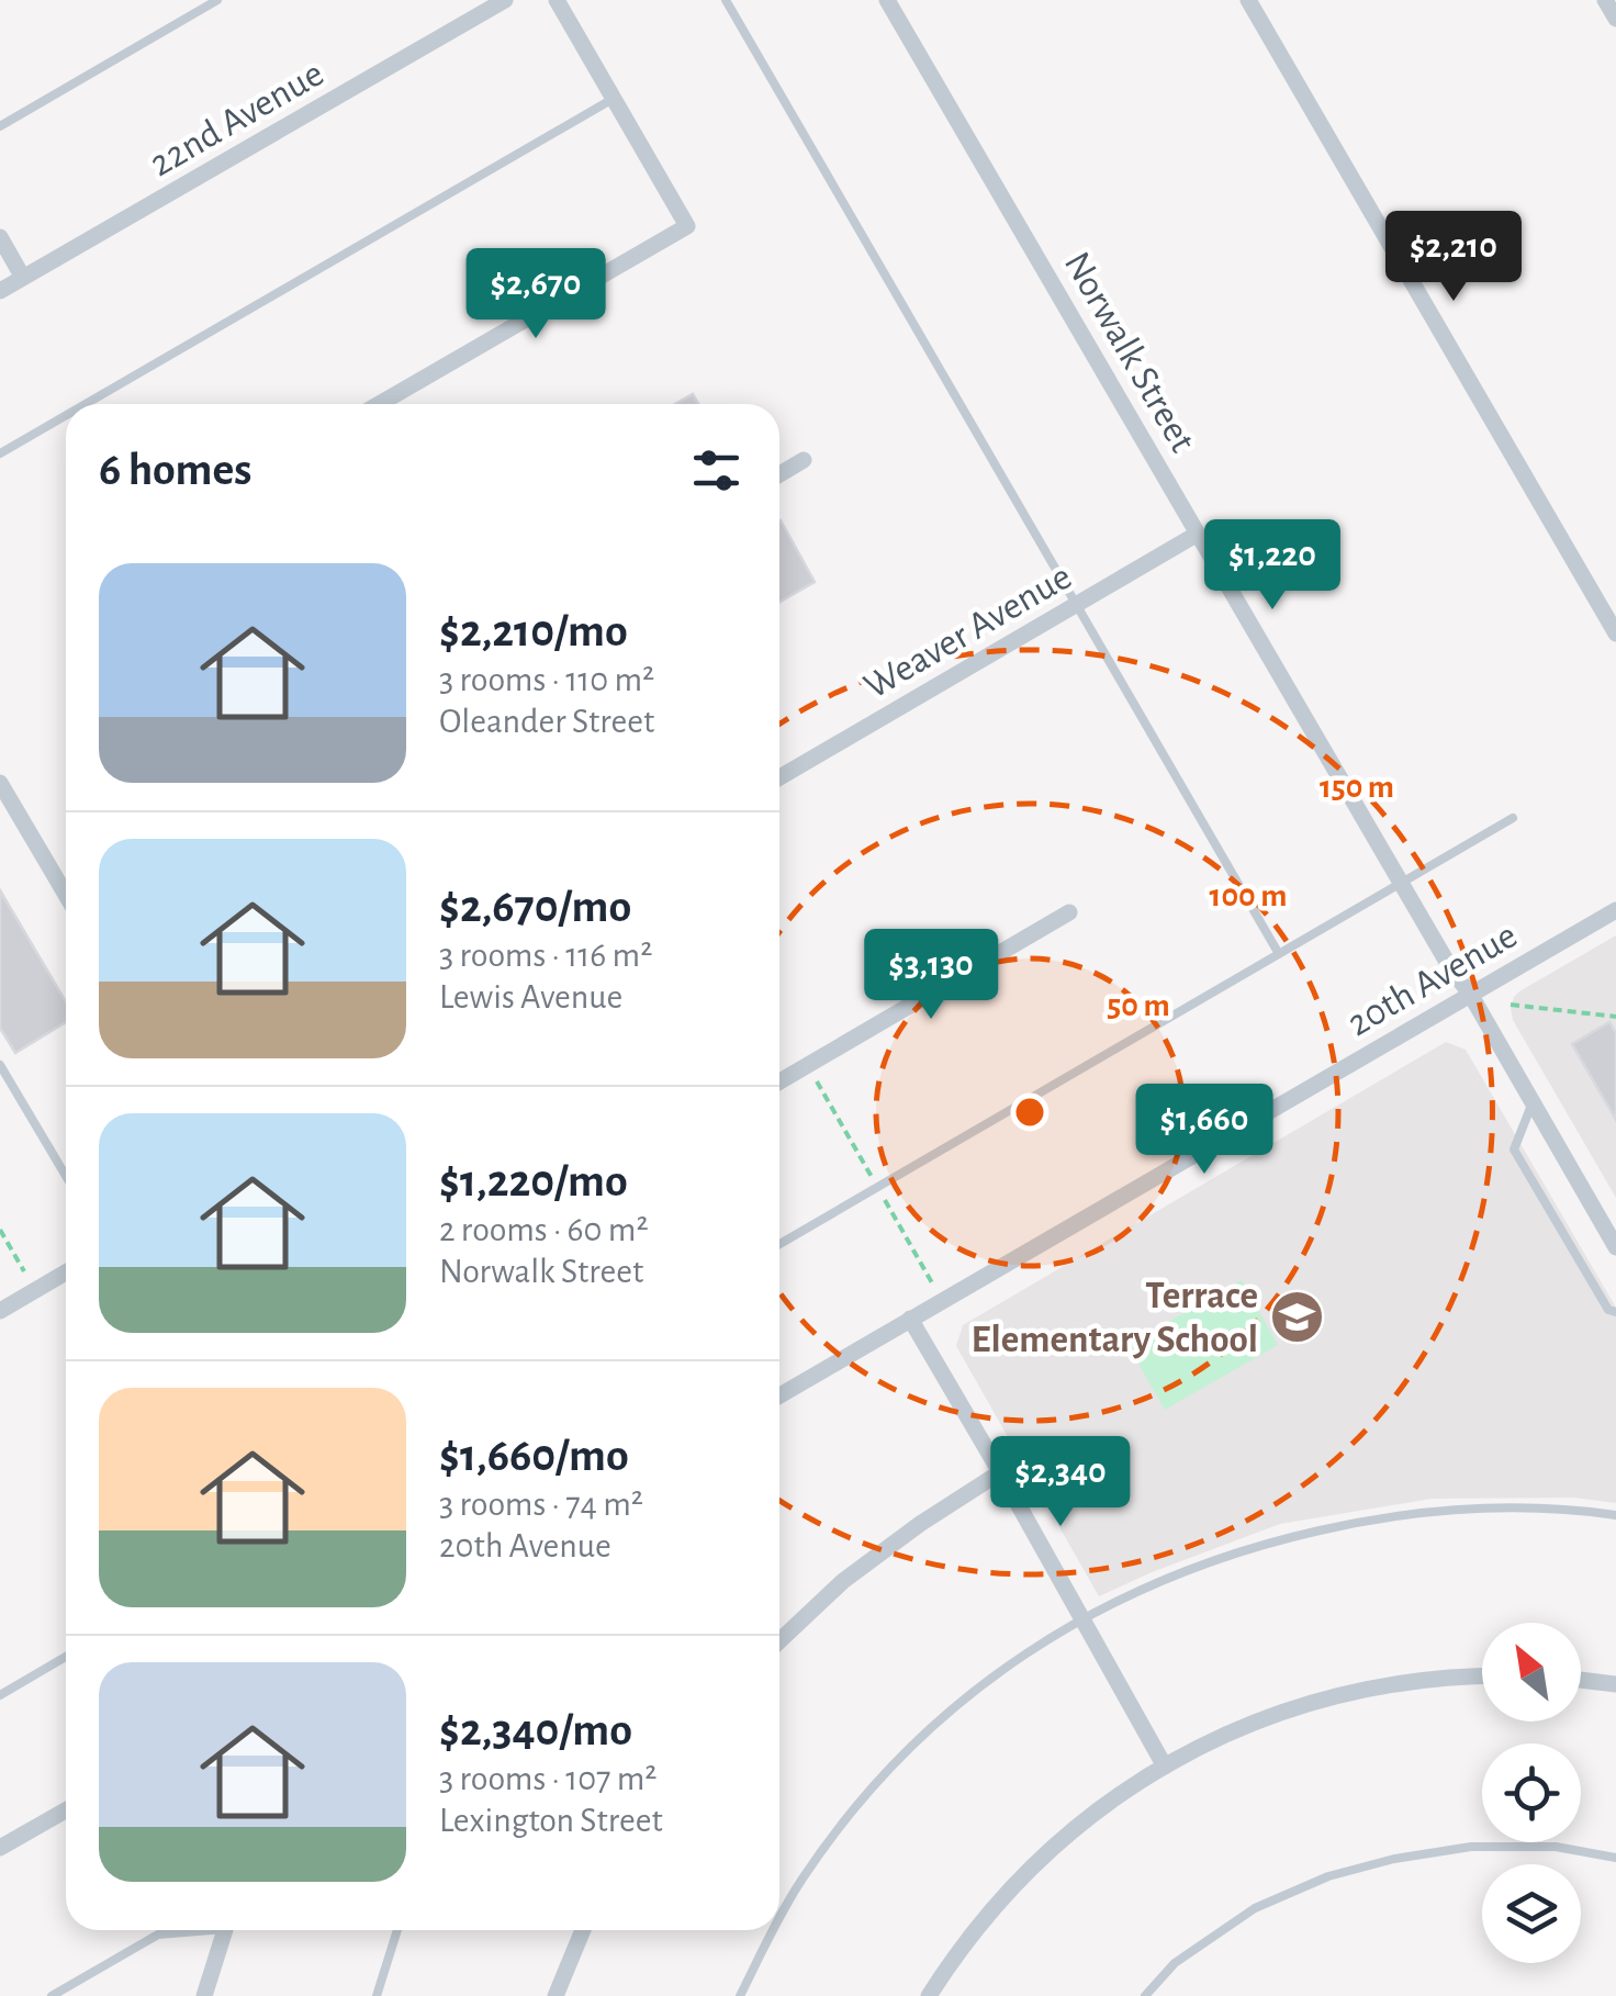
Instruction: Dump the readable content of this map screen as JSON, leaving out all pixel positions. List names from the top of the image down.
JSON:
{
  "streets": {
    "street": [
      "22nd Avenue",
      "Norwalk Street",
      "Weaver Avenue",
      "20th Avenue"
    ]
  },
  "crossings": [
    ["Norwalk Street", "Weaver Avenue"],
    ["Norwalk Street", "20th Avenue"]
  ],
  "places": {
    "school or university": ["Terrace Elementary School"]
  },
  "north": "top left",
  "page": {
    "price": [
      "$2,210",
      "$2,670",
      "$1,220",
      "$3,130",
      "$1,660",
      "$2,340"
    ],
    "heading": "6 homes",
    "list": [
      {
        "name": "$2,210/mo",
        "note": "3 rooms · 110 m² · Oleander Street"
      },
      {
        "name": "$2,670/mo",
        "note": "3 rooms · 116 m² · Lewis Avenue"
      },
      {
        "name": "$1,220/mo",
        "note": "2 rooms · 60 m² · Norwalk Street"
      },
      {
        "name": "$1,660/mo",
        "note": "3 rooms · 74 m² · 20th Avenue"
      },
      {
        "name": "$2,340/mo",
        "note": "3 rooms · 107 m² · Lexington Street"
      }
    ]
  },
  "rings": ["150 m", "100 m", "50 m"]
}
